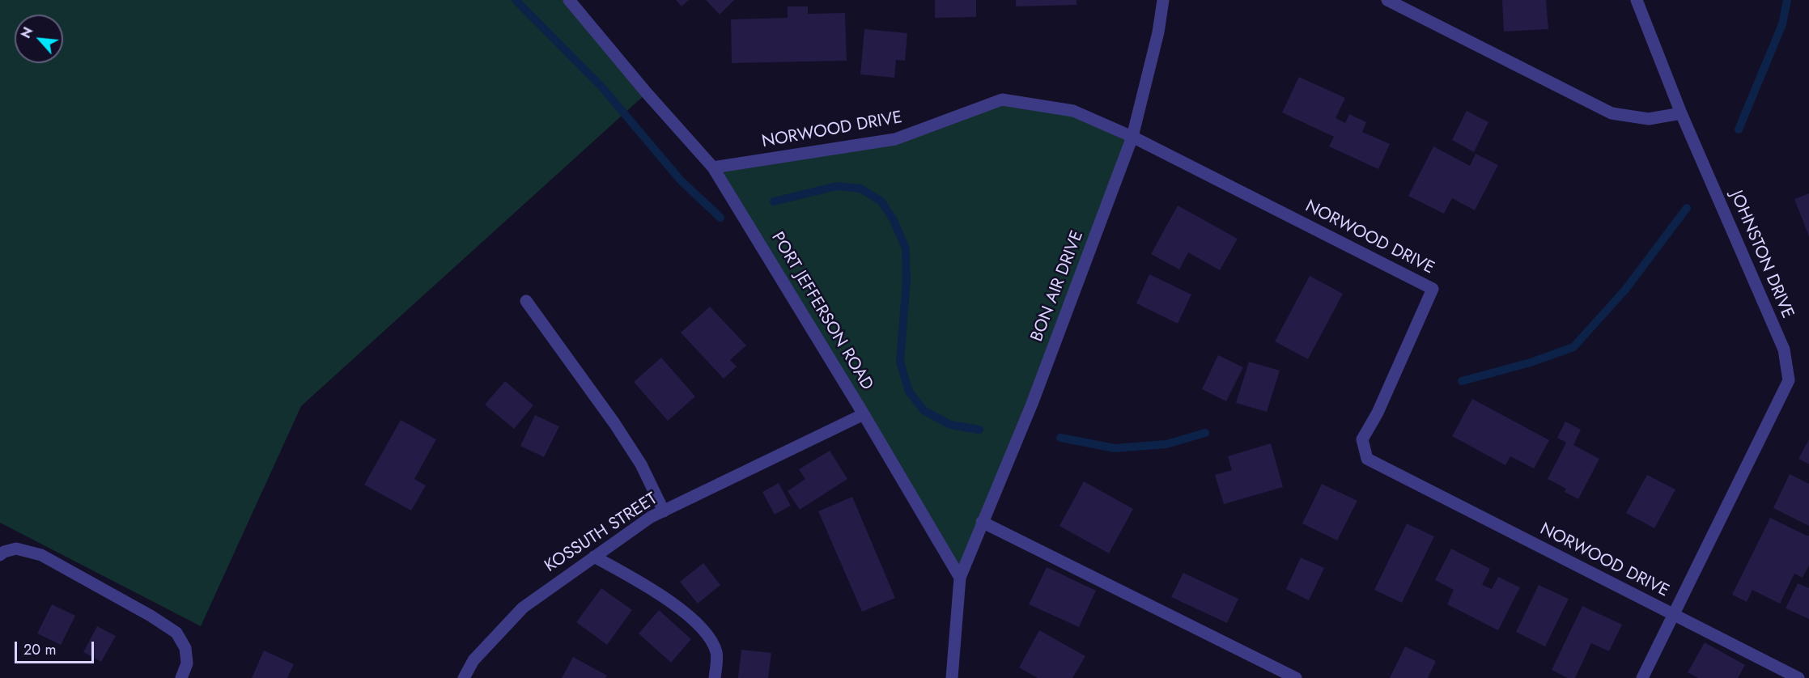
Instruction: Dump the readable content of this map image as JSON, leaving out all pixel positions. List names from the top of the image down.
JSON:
{
  "streets": {
    "street": [
      "NORWOOD DRIVE",
      "JOHNSTON DRIVE",
      "BON AIR DRIVE",
      "PORT JEFFERSON ROAD",
      "KOSSUTH STREET"
    ]
  },
  "crossings": [
    ["NORWOOD DRIVE", "JOHNSTON DRIVE"],
    ["NORWOOD DRIVE", "BON AIR DRIVE"],
    ["NORWOOD DRIVE", "PORT JEFFERSON ROAD"],
    ["BON AIR DRIVE", "PORT JEFFERSON ROAD"],
    ["PORT JEFFERSON ROAD", "KOSSUTH STREET"]
  ],
  "scale_bar": "20 m",
  "north": "top left"
}
